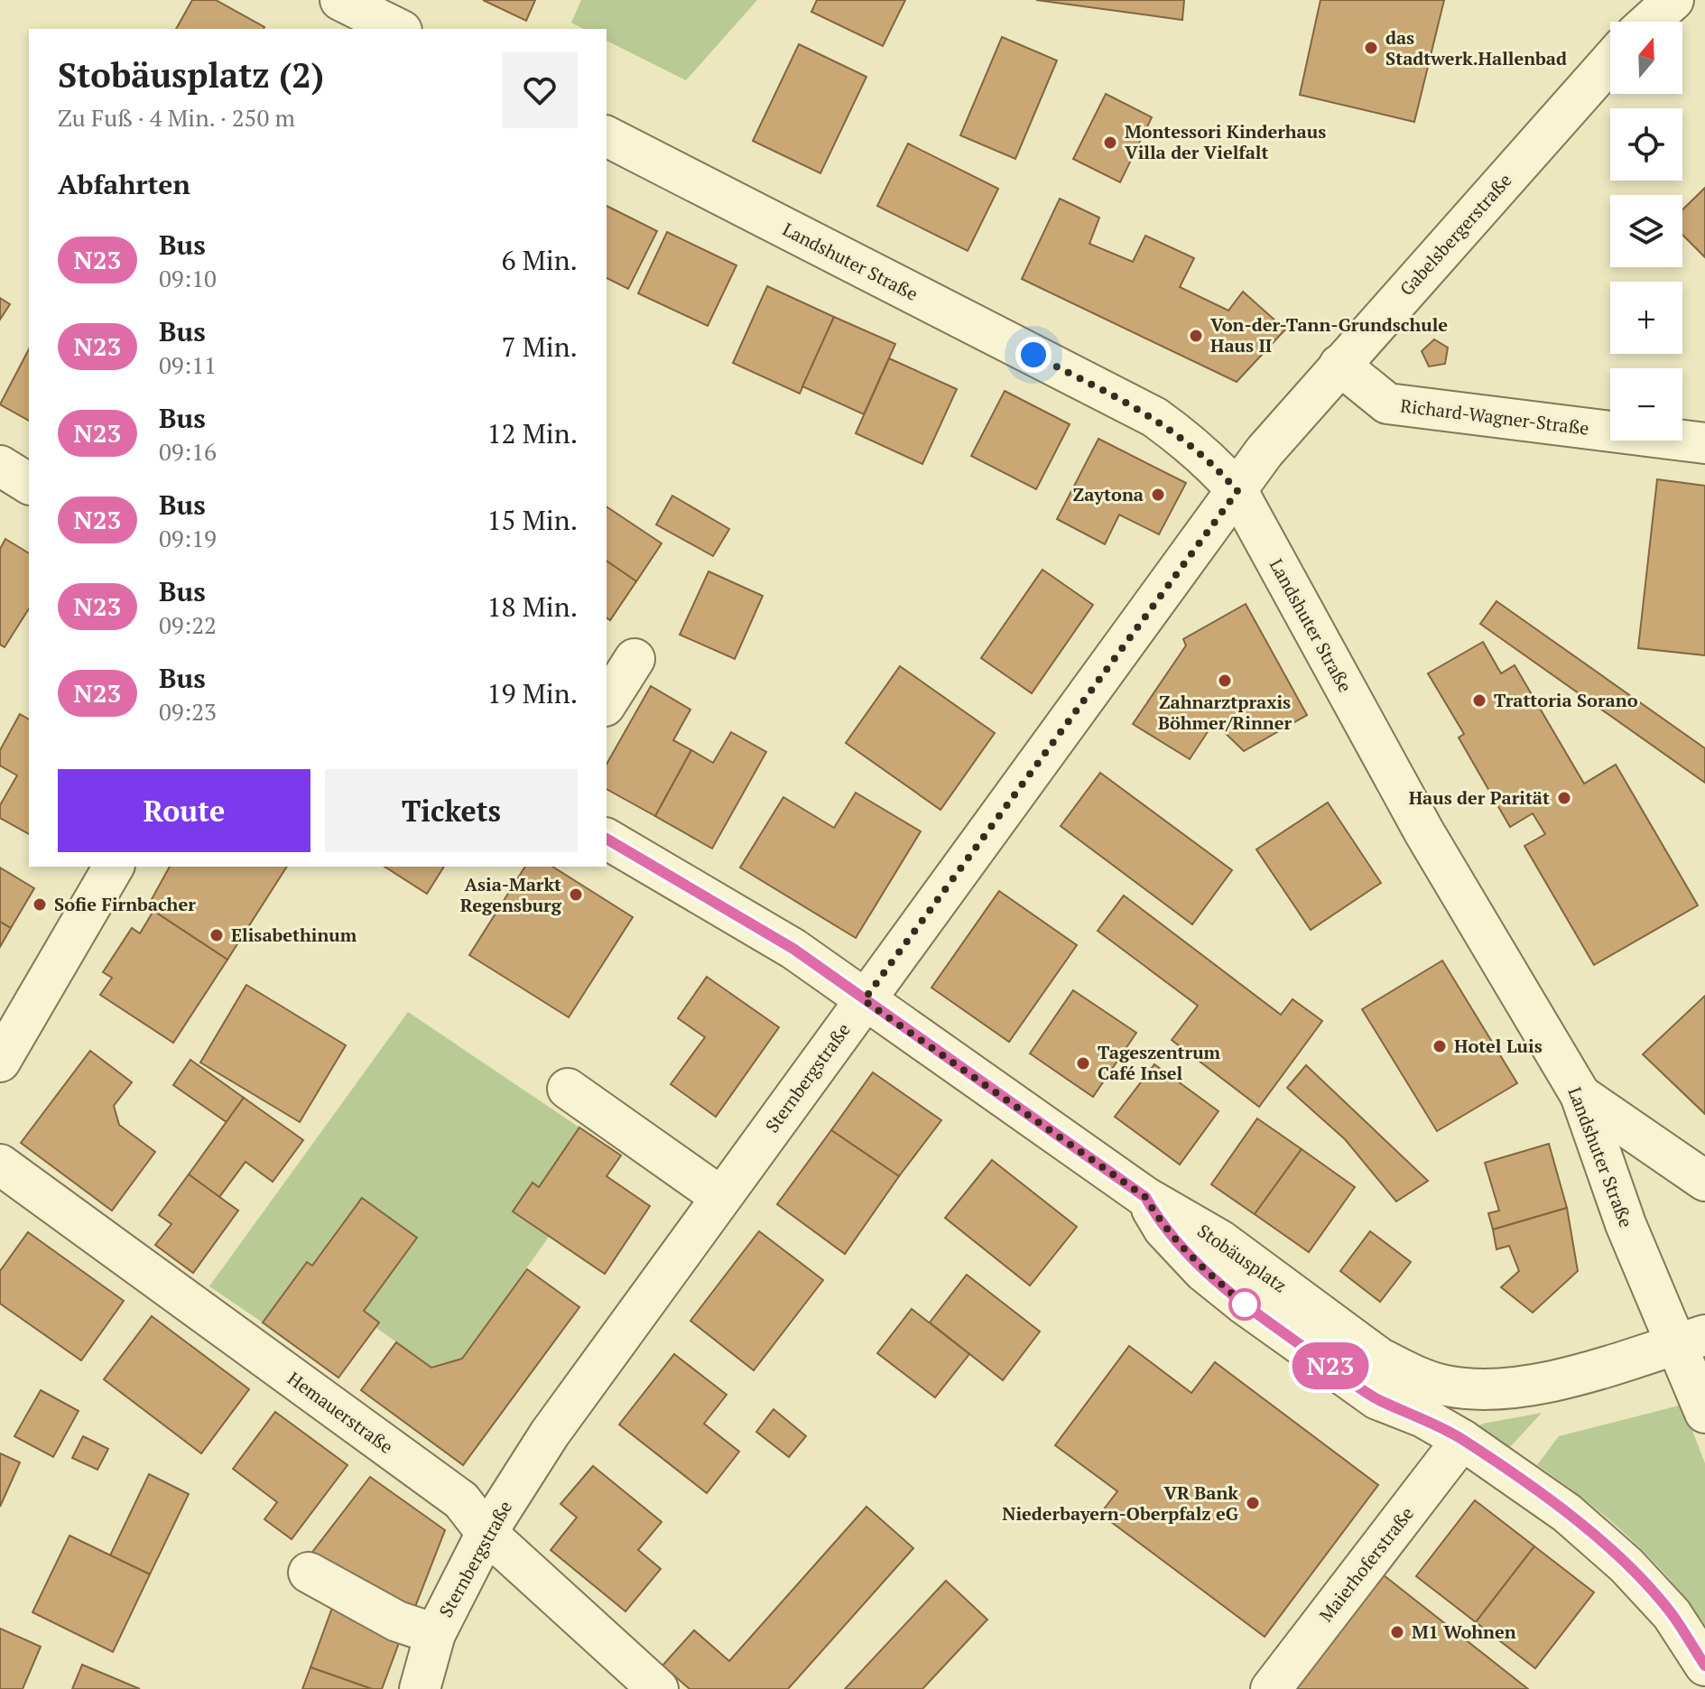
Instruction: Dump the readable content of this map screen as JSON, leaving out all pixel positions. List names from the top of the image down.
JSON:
{
  "streets": {
    "street": [
      "Gabelsbergerstraße",
      "Landshuter Straße",
      "Richard-Wagner-Straße",
      "Sternbergstraße",
      "Stobäusplatz",
      "Hemauerstraße",
      "Maierhoferstraße"
    ]
  },
  "crossings": [
    ["Gabelsbergerstraße", "Landshuter Straße"],
    ["Gabelsbergerstraße", "Richard-Wagner-Straße"],
    ["Gabelsbergerstraße", "Sternbergstraße"],
    ["Landshuter Straße", "Sternbergstraße"],
    ["Landshuter Straße", "Stobäusplatz"],
    ["Sternbergstraße", "Hemauerstraße"],
    ["Stobäusplatz", "Maierhoferstraße"]
  ],
  "places": [
    "das Stadtwerk.Hallenbad",
    "Montessori Kinderhaus Villa der Vielfalt",
    "Von-der-Tann-Grundschule Haus II",
    "Zaytona",
    "Zahnarztpraxis Böhmer/Rinner",
    "Trattoria Sorano",
    "Haus der Parität",
    "Asia-Markt Regensburg",
    "Sofie Firnbacher",
    "Elisabethinum",
    "Hotel Luis",
    "Tageszentrum Café Insel",
    "VR Bank Niederbayern-Oberpfalz eG",
    "M1 Wohnen"
  ],
  "lines": ["bus line N23"],
  "north": "top",
  "page": {
    "on_map": "N23",
    "map_buttons": ["+", "−"],
    "heading": [
      ["Stobäusplatz (2)", "Zu Fuß · 4 Min. · 250 m"],
      "Abfahrten"
    ],
    "list": [
      {
        "mark": "N23",
        "name": "Bus",
        "note": "09:10",
        "value": "6 Min."
      },
      {
        "mark": "N23",
        "name": "Bus",
        "note": "09:11",
        "value": "7 Min."
      },
      {
        "mark": "N23",
        "name": "Bus",
        "note": "09:16",
        "value": "12 Min."
      },
      {
        "mark": "N23",
        "name": "Bus",
        "note": "09:19",
        "value": "15 Min."
      },
      {
        "mark": "N23",
        "name": "Bus",
        "note": "09:22",
        "value": "18 Min."
      },
      {
        "mark": "N23",
        "name": "Bus",
        "note": "09:23",
        "value": "19 Min."
      }
    ],
    "buttons": ["Route", "Tickets"]
  }
}
